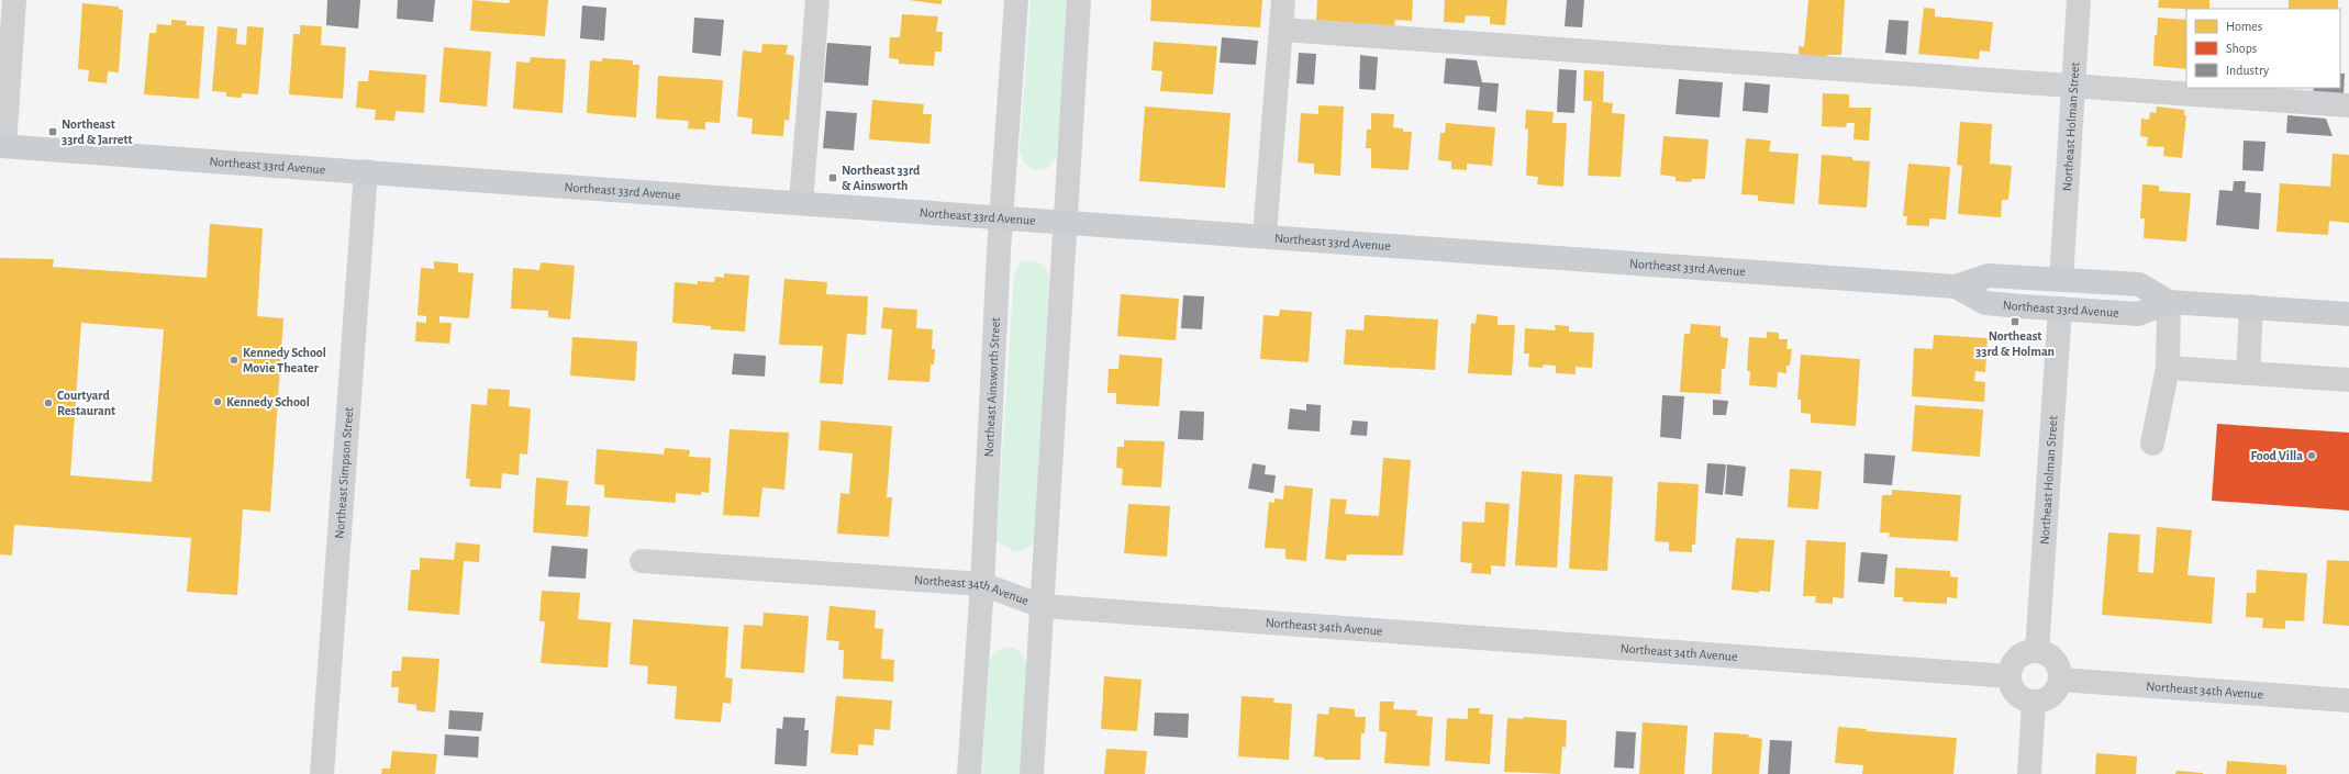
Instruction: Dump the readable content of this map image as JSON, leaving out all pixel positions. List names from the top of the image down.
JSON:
{
  "streets": {
    "main road": ["Northeast 33rd Avenue"],
    "street": [
      "Northeast Holman Street",
      "Northeast Ainsworth Street",
      "Northeast Simpson Street",
      "Northeast 34th Avenue"
    ]
  },
  "crossings": [
    ["Northeast Holman Street", "Northeast 33rd Avenue"],
    ["Northeast Holman Street", "Northeast 34th Avenue"],
    ["Northeast 33rd Avenue", "Northeast Ainsworth Street"],
    ["Northeast 33rd Avenue", "Northeast Simpson Street"],
    ["Northeast Ainsworth Street", "Northeast 34th Avenue"]
  ],
  "places": {
    "transit": ["Northeast 33rd & Jarrett", "Northeast 33rd & Ainsworth", "Northeast 33rd & Holman"],
    "other": [
      "Kennedy School Movie Theater",
      "Kennedy School",
      "Courtyard Restaurant",
      "Food Villa"
    ]
  },
  "legend": ["Homes", "Shops", "Industry"]
}
